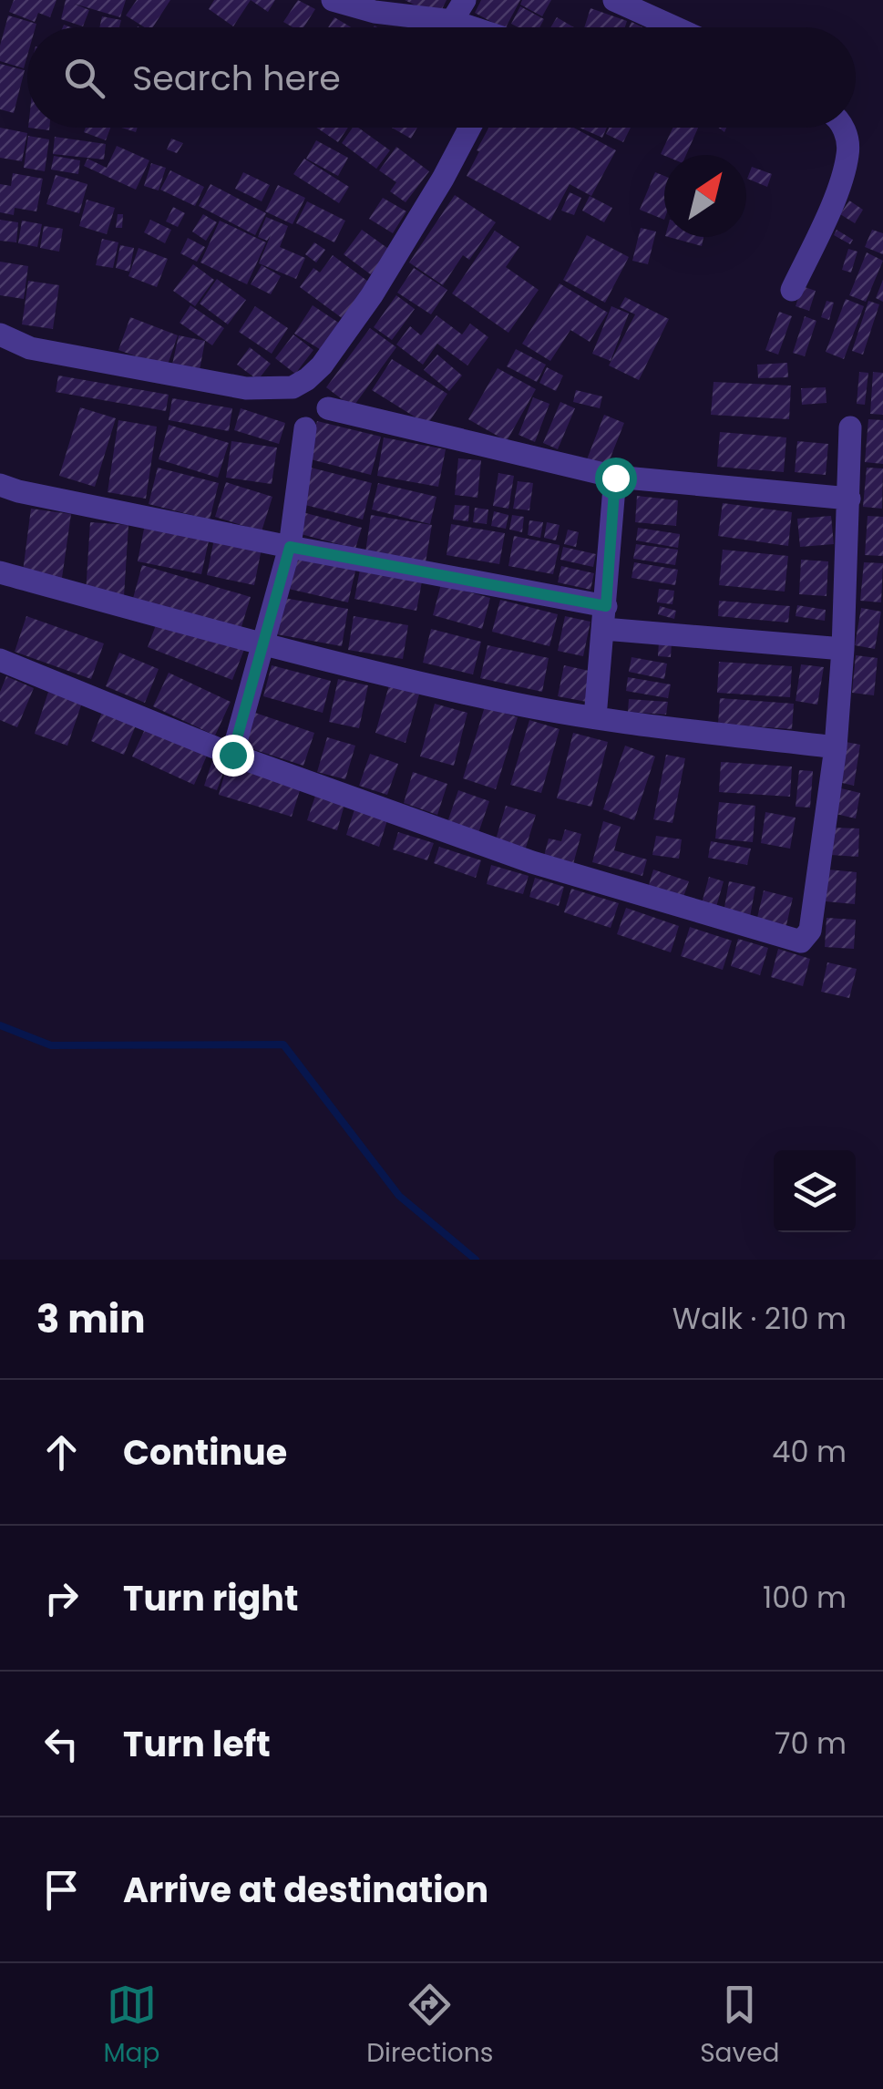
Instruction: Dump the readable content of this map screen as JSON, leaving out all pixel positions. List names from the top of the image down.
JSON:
{
  "north": "top right",
  "page": {
    "search": "Search here",
    "heading": ["3 min", "Walk · 210 m"],
    "list": [
      ["Continue", "40 m"],
      ["Turn right", "100 m"],
      ["Turn left", "70 m"],
      "Arrive at destination"
    ],
    "nav": ["Map", "Directions", "Saved"]
  }
}
